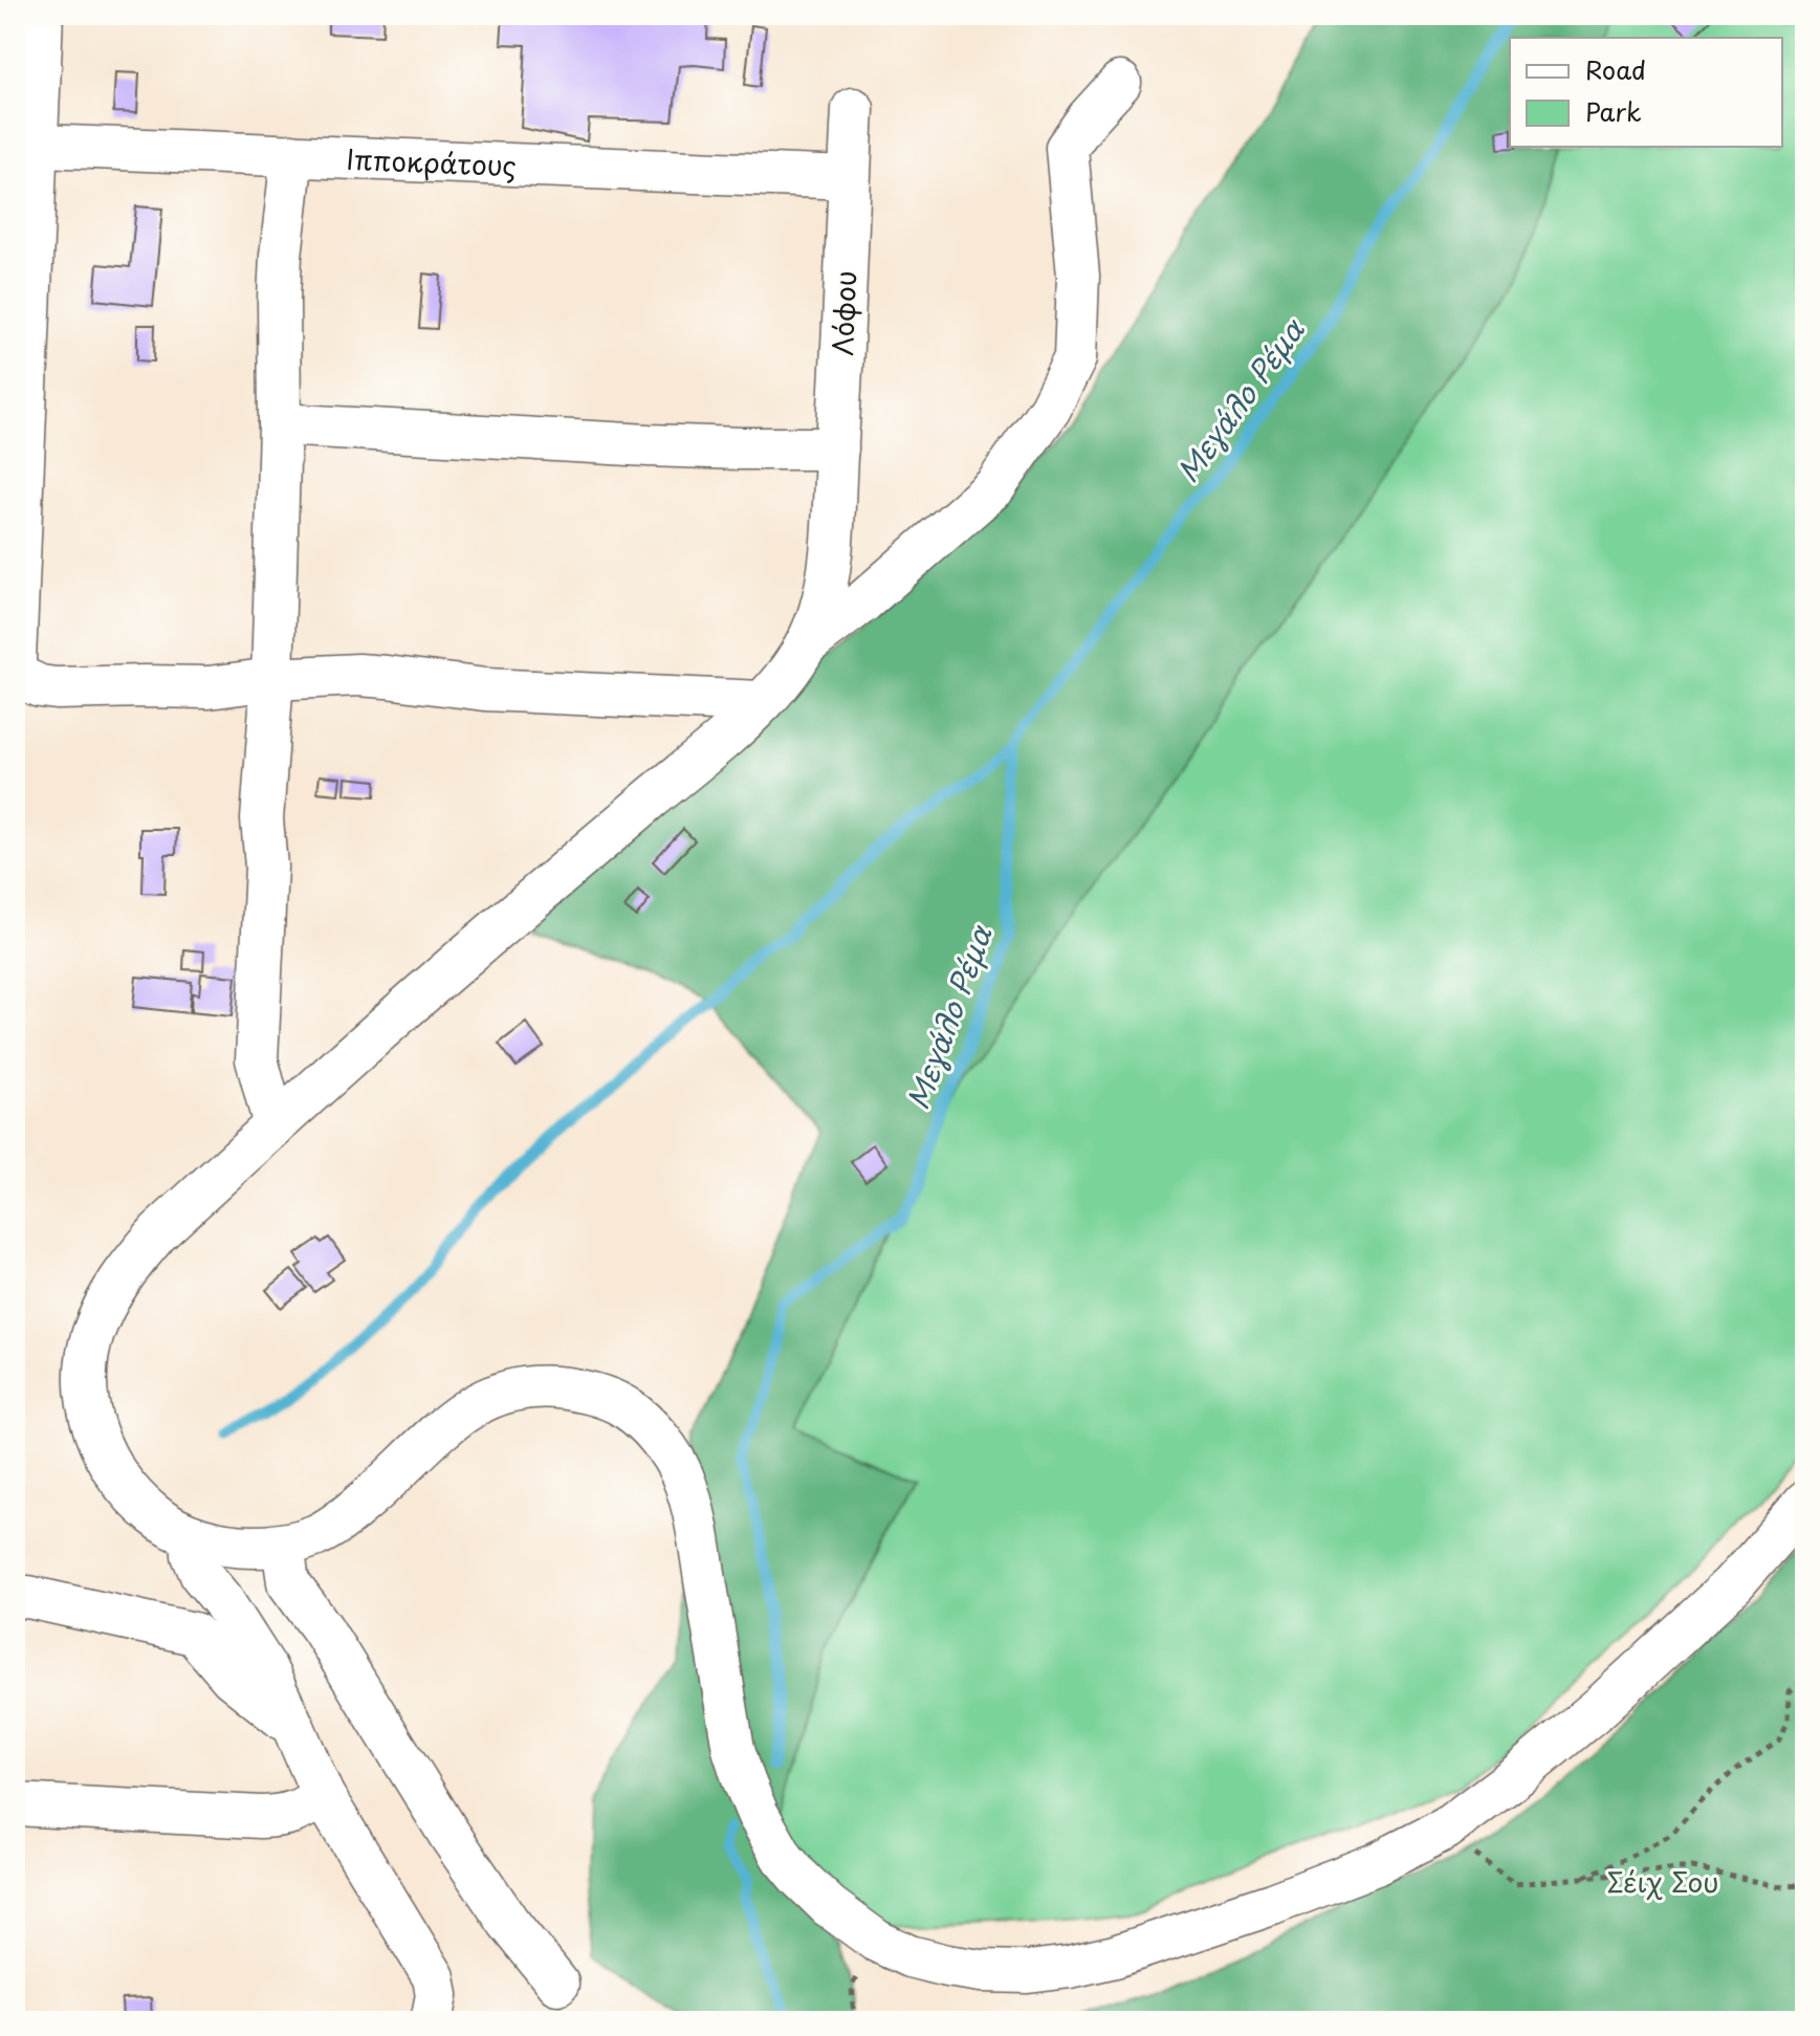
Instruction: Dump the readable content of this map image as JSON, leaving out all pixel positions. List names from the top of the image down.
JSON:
{
  "streets": {
    "street": ["Ιπποκράτους", "Λόφου"]
  },
  "crossings": [
    ["Ιπποκράτους", "Λόφου"]
  ],
  "water": ["Μεγάλο Ρέμα"],
  "parks": ["Σέιχ Σου"],
  "legend": ["Road", "Park"]
}
